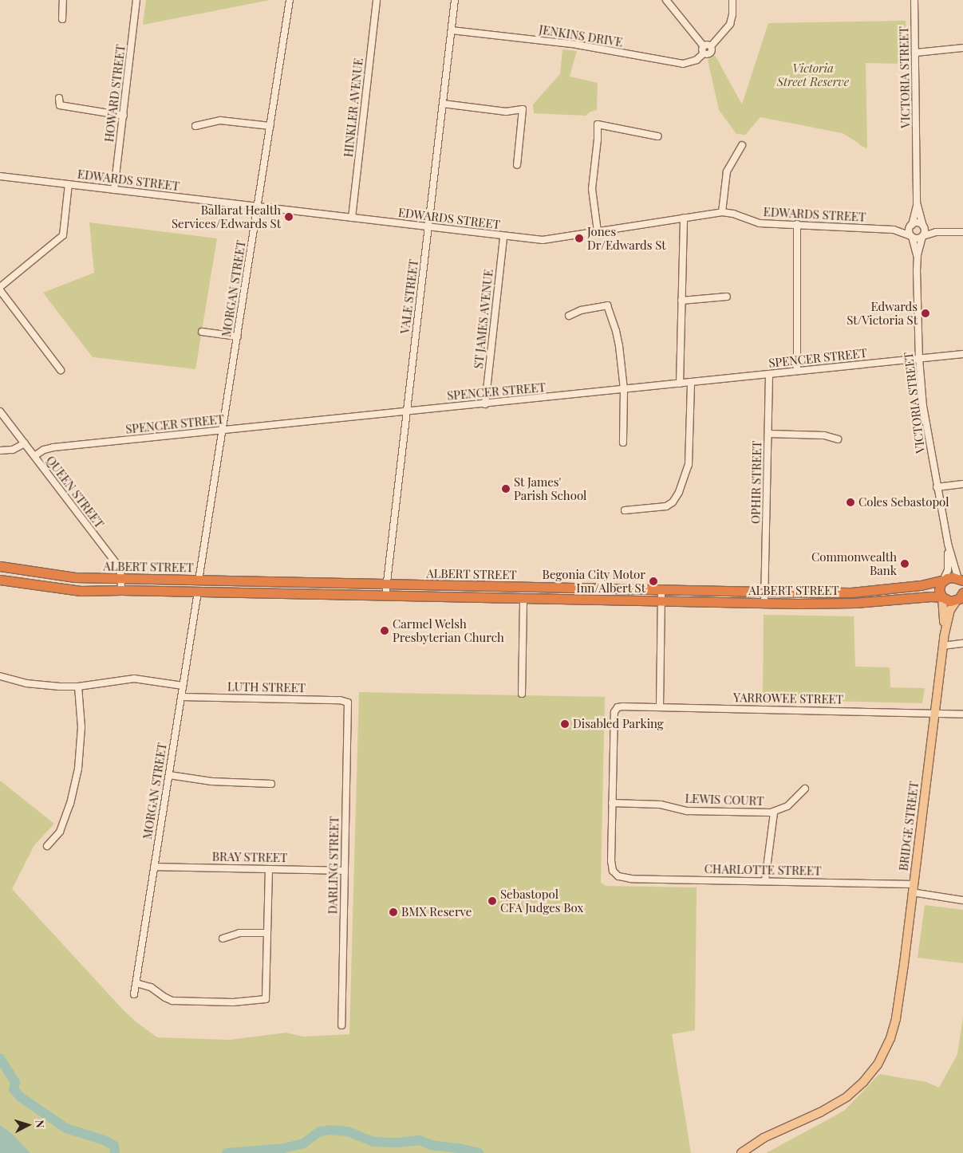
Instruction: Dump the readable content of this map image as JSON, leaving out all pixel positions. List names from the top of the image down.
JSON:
{
  "streets": {
    "highway": ["ALBERT STREET"],
    "main road": ["BRIDGE STREET"],
    "street": [
      "JENKINS DRIVE",
      "VICTORIA STREET",
      "HOWARD STREET",
      "HINKLER AVENUE",
      "EDWARDS STREET",
      "MORGAN STREET",
      "VALE STREET",
      "ST JAMES AVENUE",
      "SPENCER STREET",
      "OPHIR STREET",
      "QUEEN STREET",
      "LUTH STREET",
      "YARROWEE STREET",
      "LEWIS COURT",
      "BRAY STREET",
      "DARLING STREET",
      "CHARLOTTE STREET"
    ]
  },
  "crossings": [
    ["JENKINS DRIVE", "VALE STREET"],
    ["VICTORIA STREET", "EDWARDS STREET"],
    ["VICTORIA STREET", "SPENCER STREET"],
    ["VICTORIA STREET", "ALBERT STREET"],
    ["HOWARD STREET", "EDWARDS STREET"],
    ["HINKLER AVENUE", "EDWARDS STREET"],
    ["EDWARDS STREET", "MORGAN STREET"],
    ["EDWARDS STREET", "VALE STREET"],
    ["EDWARDS STREET", "ST JAMES AVENUE"],
    ["MORGAN STREET", "SPENCER STREET"],
    ["MORGAN STREET", "ALBERT STREET"],
    ["MORGAN STREET", "LUTH STREET"],
    ["MORGAN STREET", "BRAY STREET"],
    ["VALE STREET", "SPENCER STREET"],
    ["VALE STREET", "ALBERT STREET"],
    ["ST JAMES AVENUE", "SPENCER STREET"],
    ["SPENCER STREET", "OPHIR STREET"],
    ["SPENCER STREET", "QUEEN STREET"],
    ["OPHIR STREET", "ALBERT STREET"],
    ["QUEEN STREET", "ALBERT STREET"],
    ["LUTH STREET", "DARLING STREET"],
    ["YARROWEE STREET", "LEWIS COURT"],
    ["YARROWEE STREET", "BRIDGE STREET"],
    ["YARROWEE STREET", "CHARLOTTE STREET"],
    ["LEWIS COURT", "CHARLOTTE STREET"],
    ["BRIDGE STREET", "CHARLOTTE STREET"],
    ["BRAY STREET", "DARLING STREET"]
  ],
  "parks": ["Victoria Street Reserve"],
  "places": [
    "Ballarat Health Services/Edwards St",
    "Jones Dr/Edwards St",
    "Edwards St/Victoria St",
    "St James' Parish School",
    "Coles Sebastopol",
    "Commonwealth Bank",
    "Begonia City Motor Inn/Albert St",
    "Carmel Welsh Presbyterian Church",
    "Disabled Parking",
    "Sebastopol CFA Judges Box",
    "BMX Reserve"
  ],
  "north": "right"
}
